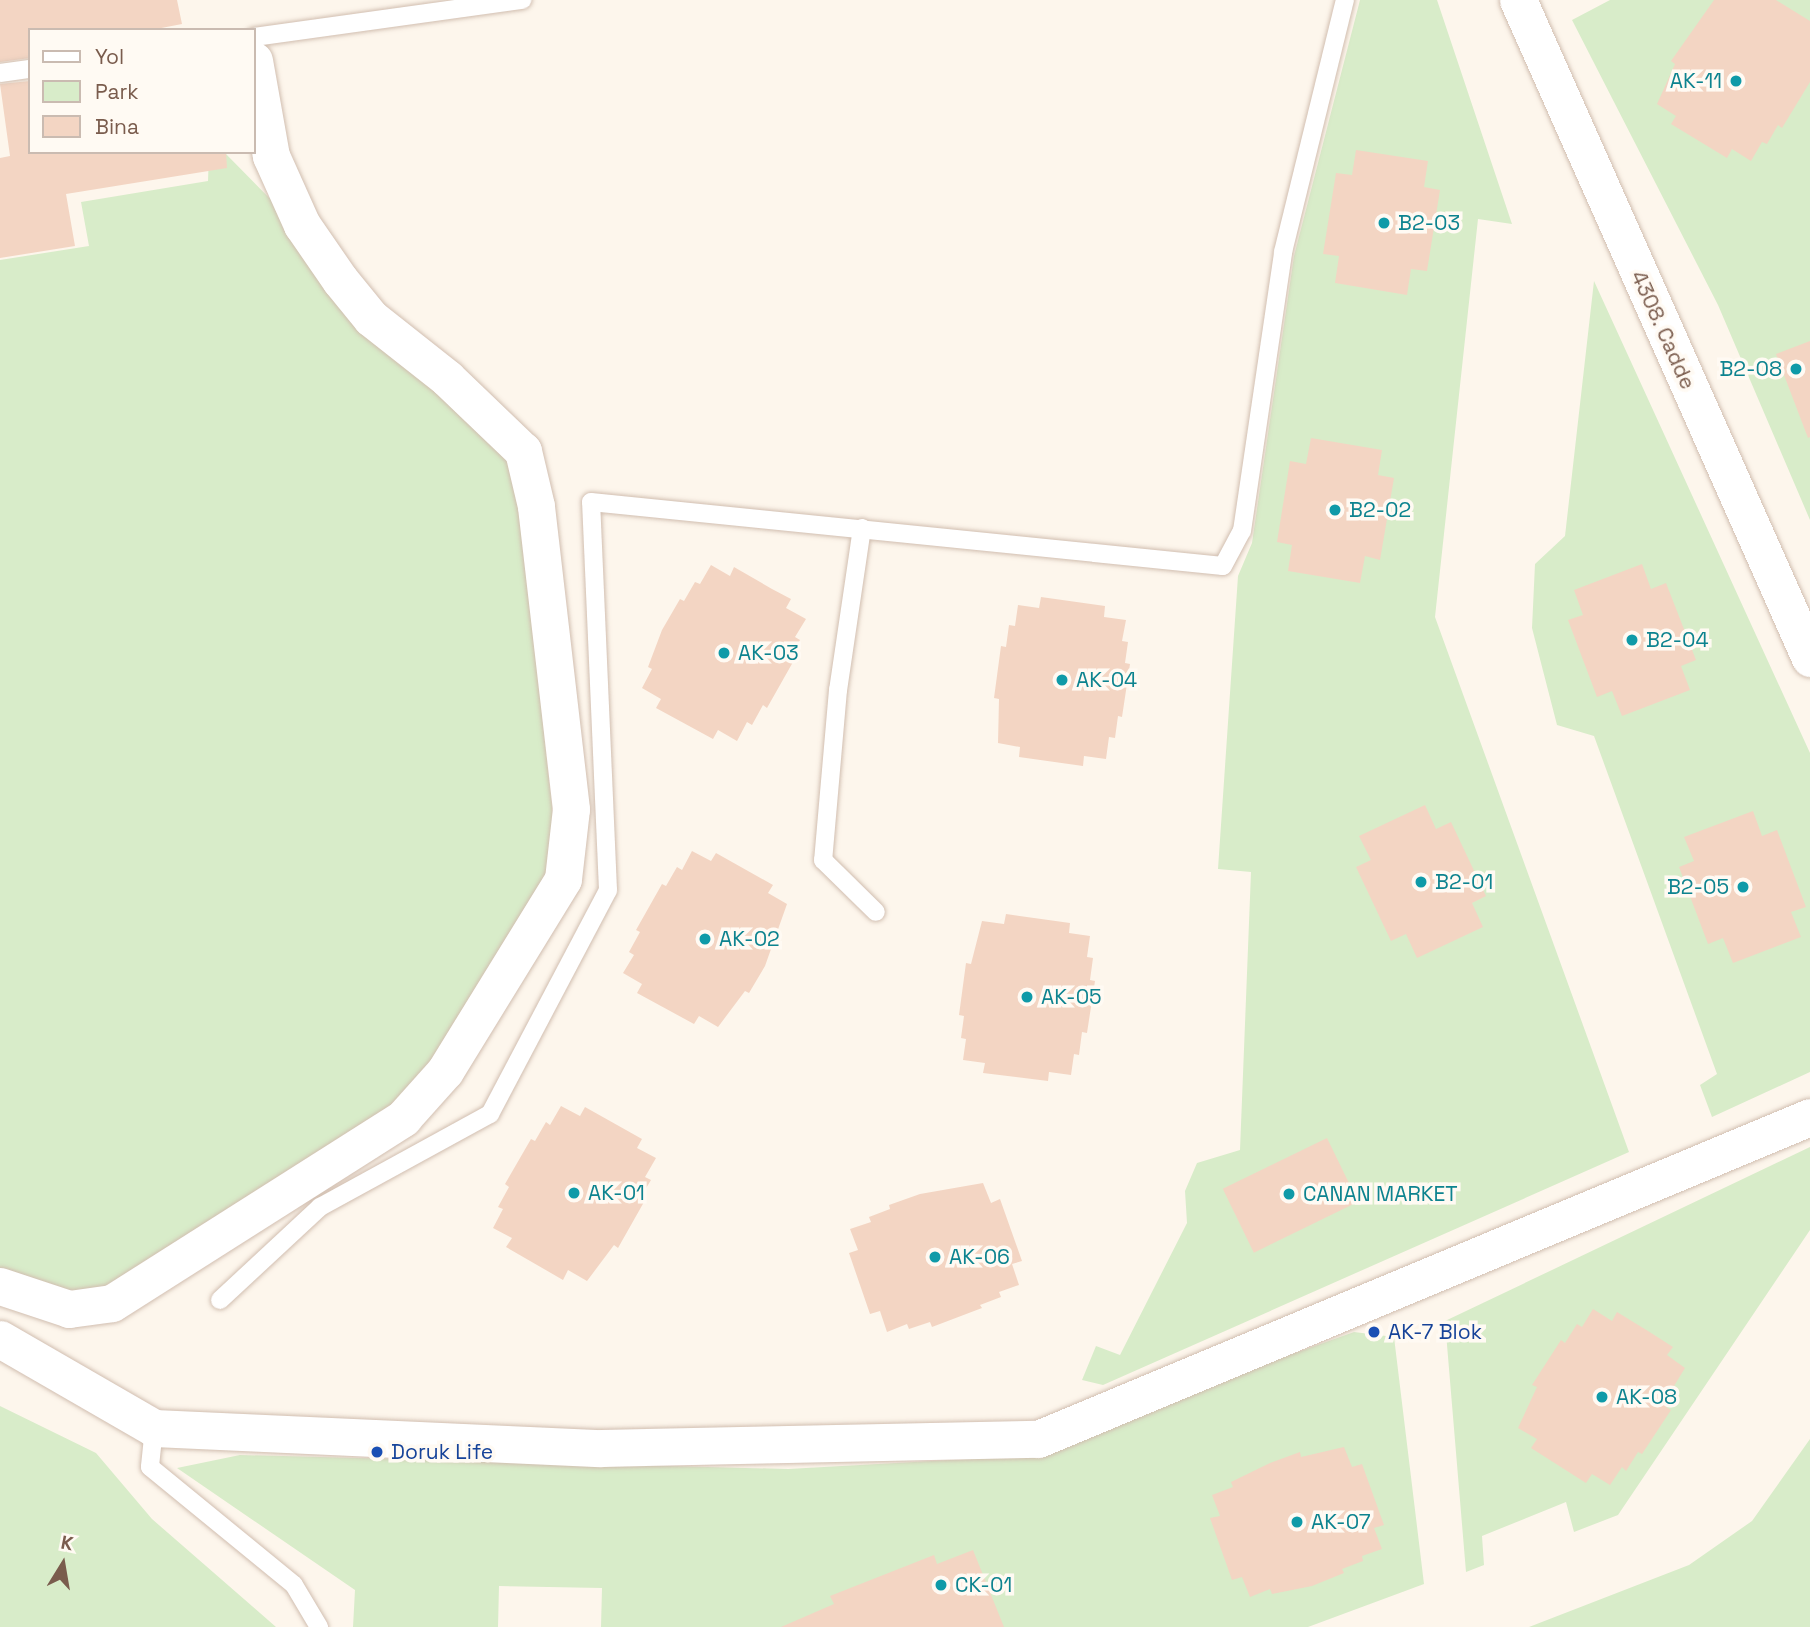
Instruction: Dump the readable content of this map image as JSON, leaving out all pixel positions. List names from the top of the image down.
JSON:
{
  "streets": {
    "street": ["4308. Cadde"]
  },
  "places": [
    "AK-11",
    "B2-03",
    "B2-08",
    "B2-02",
    "B2-04",
    "AK-03",
    "AK-04",
    "B2-01",
    "B2-05",
    "AK-02",
    "AK-05",
    "AK-01",
    "CANAN MARKET",
    "AK-06",
    "AK-7 Blok",
    "AK-08",
    "Doruk Life",
    "AK-07",
    "CK-01"
  ],
  "legend": ["Yol", "Park", "Bina"],
  "north": "top"
}
